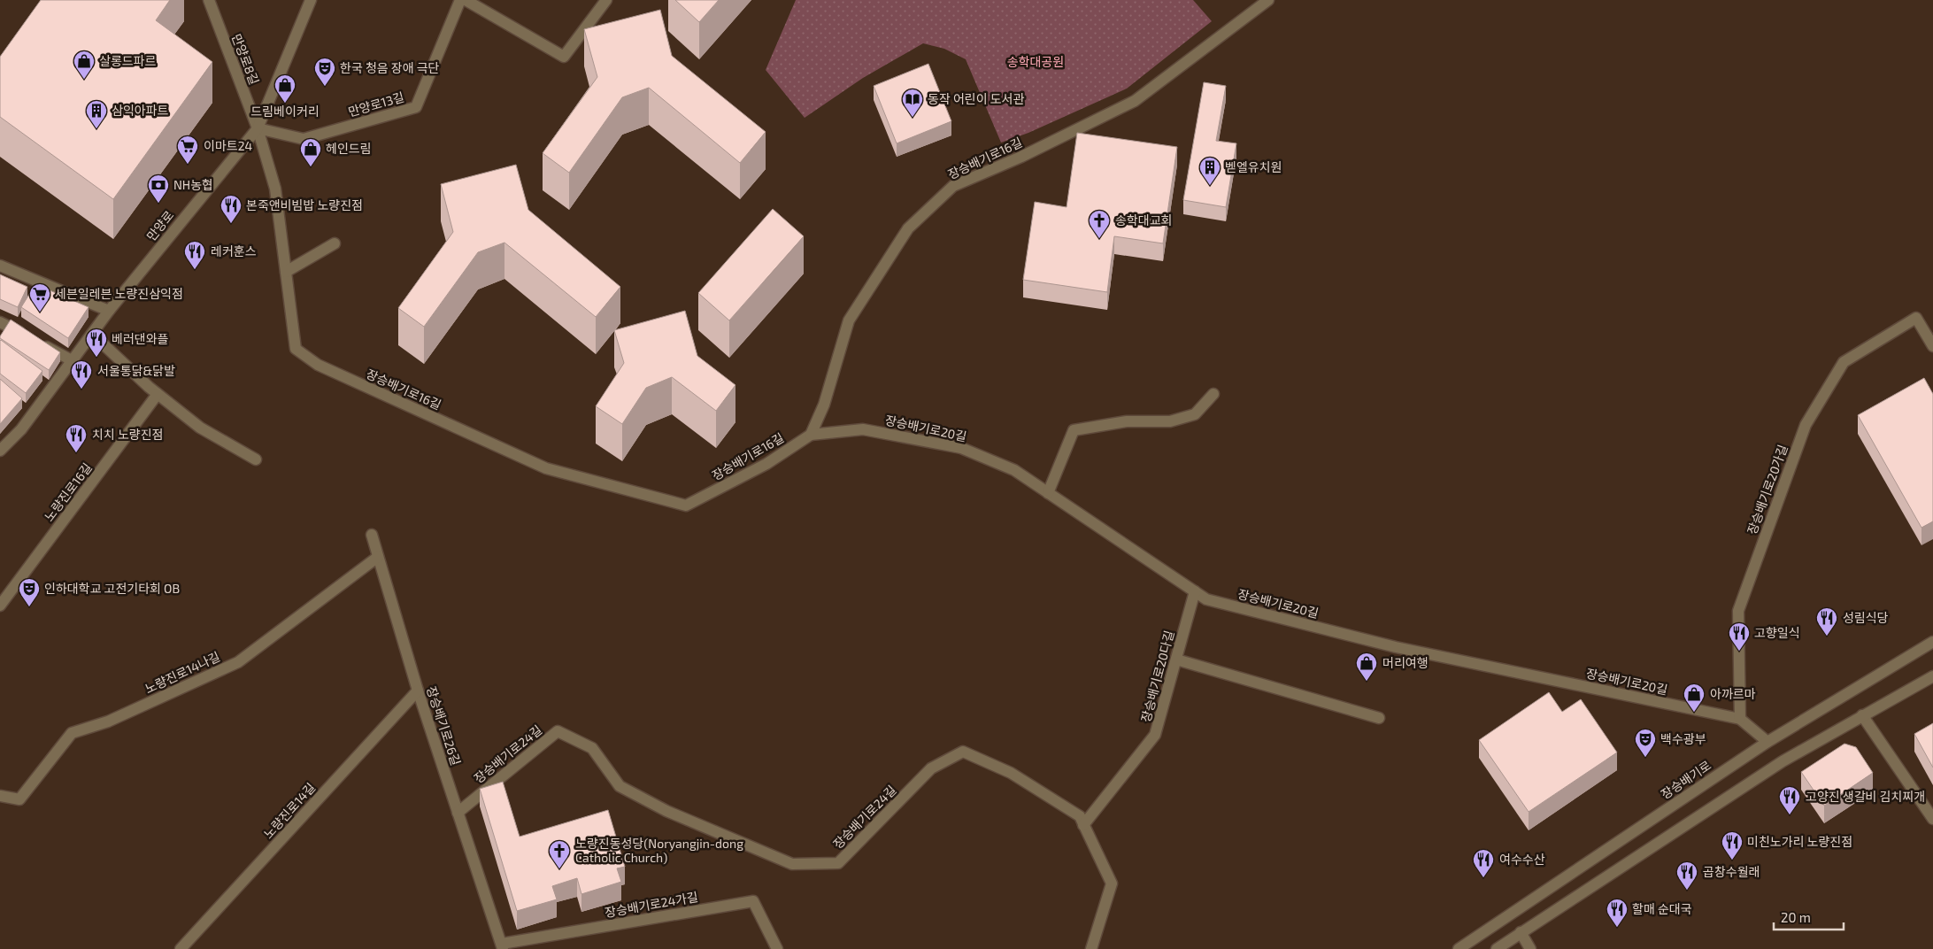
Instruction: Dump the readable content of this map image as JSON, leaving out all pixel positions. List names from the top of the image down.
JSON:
{
  "streets": {
    "street": [
      "만양로8길",
      "만양로13길",
      "장승배기로16길",
      "만양로",
      "장승배기로20길",
      "장승배기로20가길",
      "노량진로16길",
      "노량진로14나길",
      "장승배기로20다길",
      "장승배기로26길",
      "장승배기로24길",
      "장승배기로",
      "노량진로14길",
      "장승배기로24가길"
    ]
  },
  "crossings": [
    ["만양로8길", "만양로13길"],
    ["만양로8길", "장승배기로16길"],
    ["만양로8길", "만양로"],
    ["만양로13길", "장승배기로16길"],
    ["만양로13길", "만양로"],
    ["장승배기로16길", "만양로"],
    ["장승배기로16길", "장승배기로20길"],
    ["장승배기로20길", "장승배기로20가길"],
    ["장승배기로20길", "장승배기로20다길"],
    ["장승배기로20길", "장승배기로"],
    ["노량진로14나길", "장승배기로26길"],
    ["장승배기로20다길", "장승배기로24길"],
    ["장승배기로26길", "장승배기로24길"],
    ["장승배기로26길", "노량진로14길"],
    ["장승배기로26길", "장승배기로24가길"]
  ],
  "parks": ["송학대공원"],
  "places": {
    "shop": [
      "살롱드파르",
      "드림베이커리",
      "헤인드림",
      "머리여행",
      "아까르마"
    ],
    "theatre": ["한국 청음 장애 극단", "인하대학교 고전기타회 OB", "백수광부"],
    "library": ["동작 어린이 도서관"],
    "building": ["삼익아파트", "벧엘유치원"],
    "supermarket": ["이마트24", "세븐일레븐 노량진삼익점"],
    "bank": ["NH농협"],
    "restaurant": [
      "본죽앤비빔밥 노량진점",
      "레커훈스",
      "베러댄와플",
      "서울통닭&닭발",
      "치치 노량진점",
      "성림식당",
      "고향일식",
      "고양진 생갈비 김치찌개",
      "미친노가리 노량진점",
      "여수수산",
      "곱창수월래",
      "할매 순대국"
    ],
    "church": ["송학대교회", "노량진동성당(Noryangjin-dong Catholic Church)"]
  },
  "scale_bar": "20 m"
}
